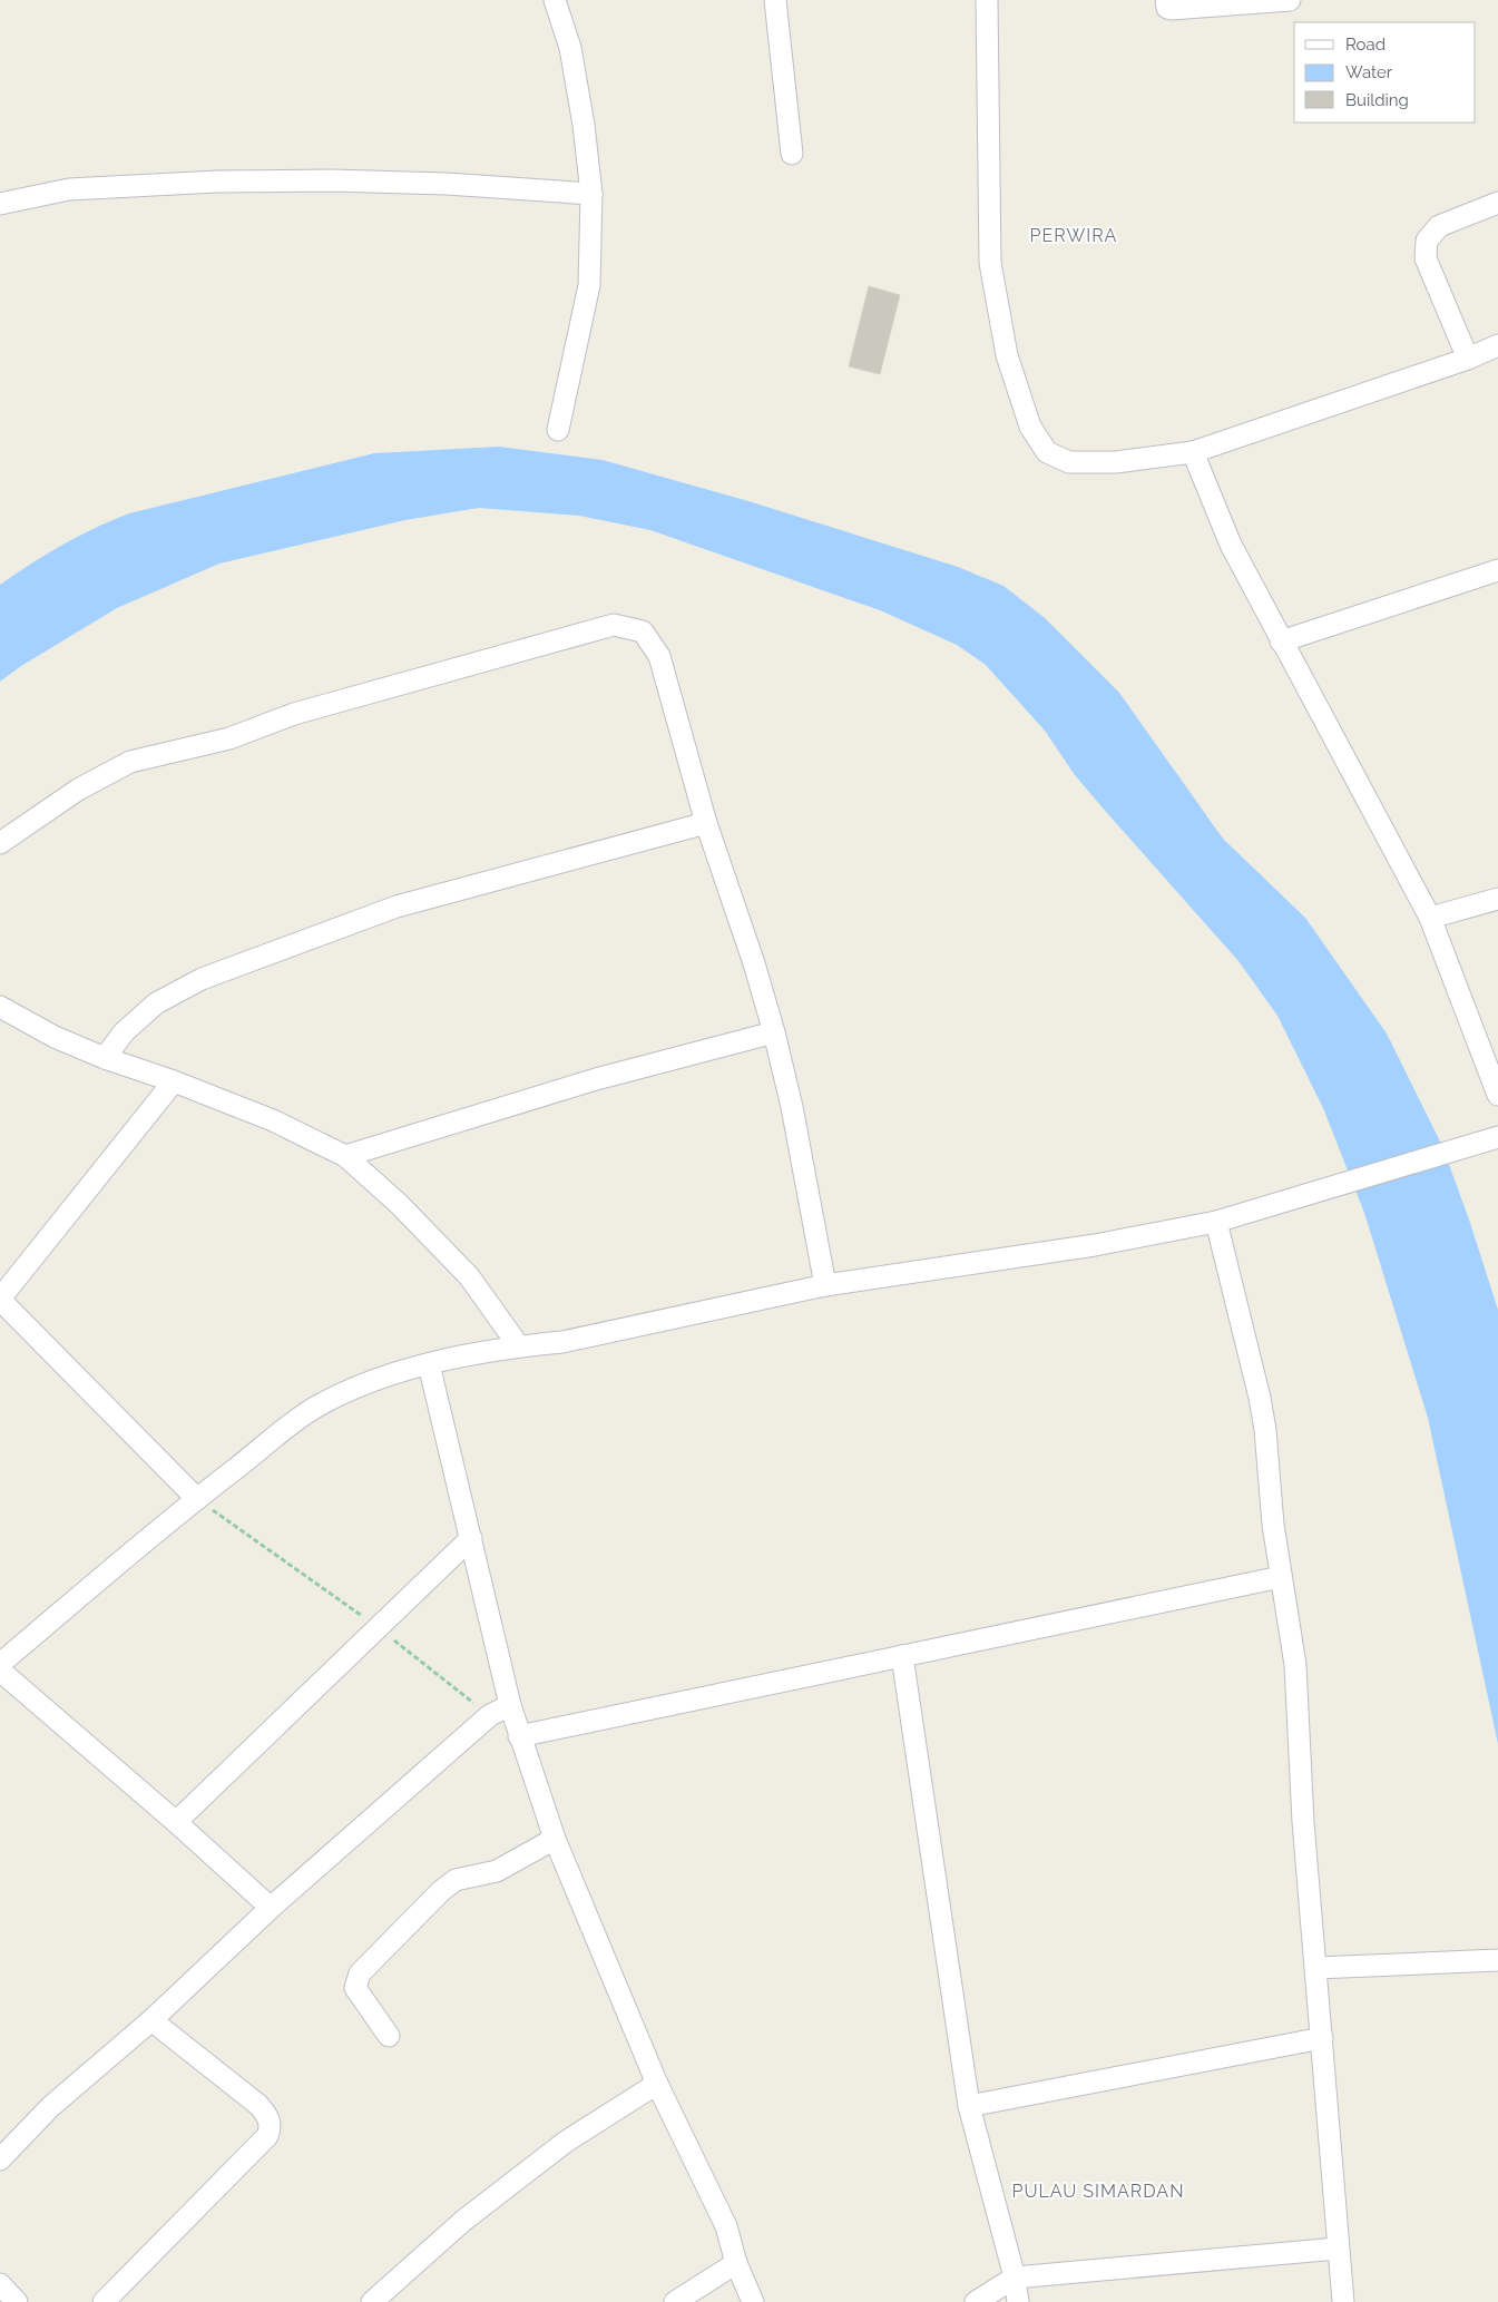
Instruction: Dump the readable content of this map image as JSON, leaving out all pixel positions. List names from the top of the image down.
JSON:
{
  "districts": ["PERWIRA", "PULAU SIMARDAN"],
  "legend": ["Road", "Water", "Building"]
}
